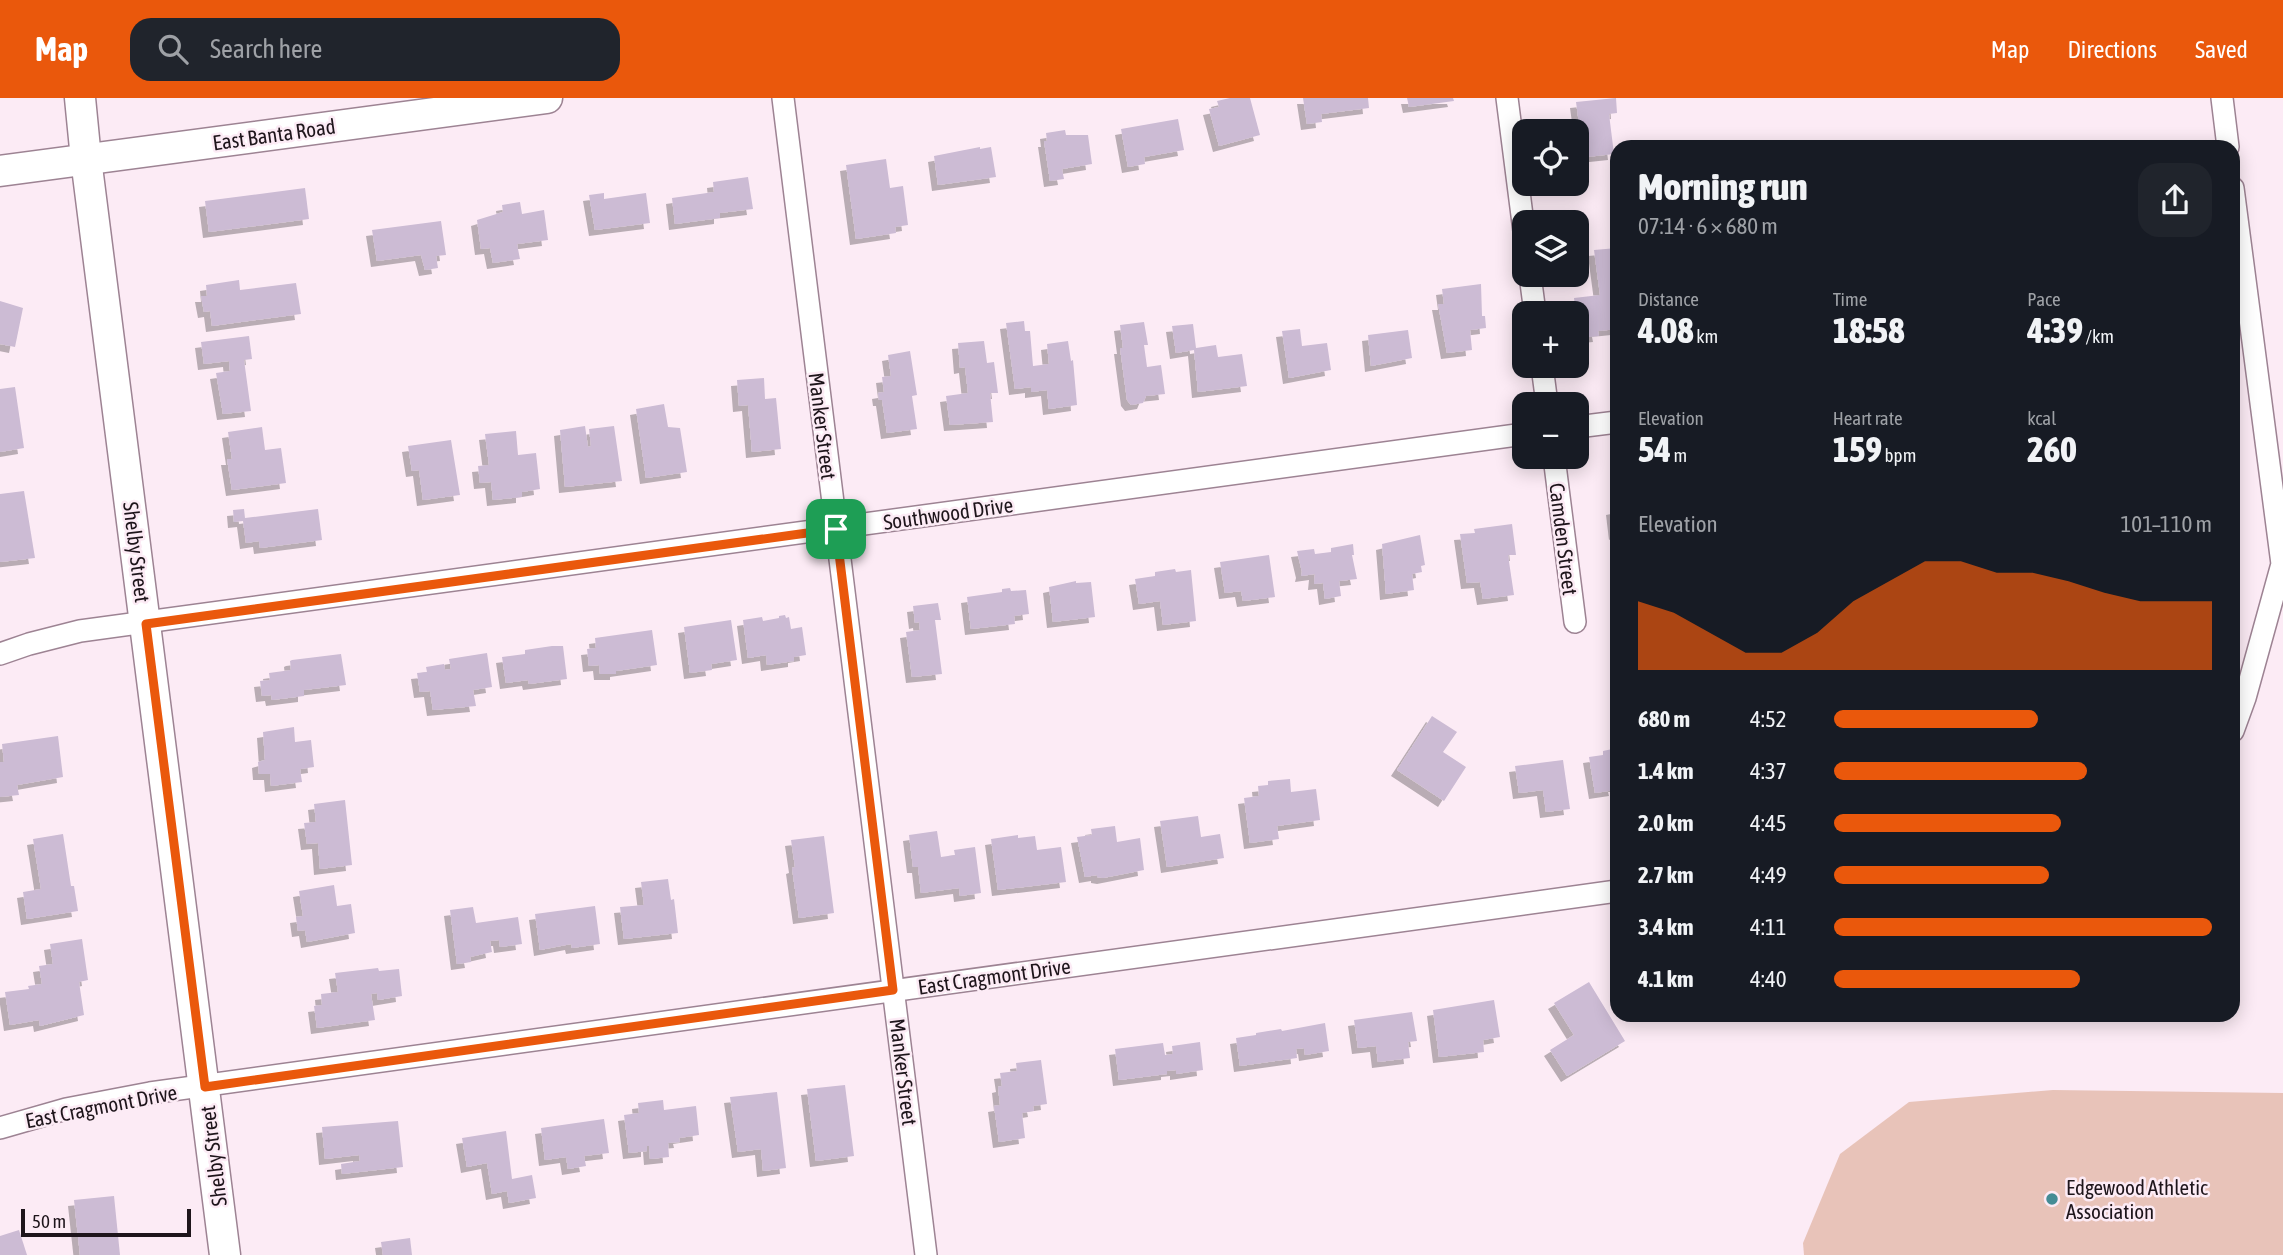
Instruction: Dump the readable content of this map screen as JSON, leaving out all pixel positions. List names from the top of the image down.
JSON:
{
  "streets": {
    "street": [
      "East Banta Road",
      "Manker Street",
      "Southwood Drive",
      "Camden Street",
      "Shelby Street",
      "East Cragmont Drive"
    ]
  },
  "crossings": [
    ["East Banta Road", "Shelby Street"],
    ["Manker Street", "Southwood Drive"],
    ["Manker Street", "East Cragmont Drive"],
    ["Southwood Drive", "Shelby Street"],
    ["Shelby Street", "East Cragmont Drive"]
  ],
  "places": ["Edgewood Athletic Association"],
  "scale_bar": "50 m",
  "page": {
    "header": "Map",
    "search": "Search here",
    "nav": ["Map", "Directions", "Saved"],
    "map_buttons": ["+", "−"],
    "heading": ["Morning run", "07:14 · 6 × 680 m"],
    "stats": [
      ["Distance", "4.08 km"],
      ["Time", "18:58"],
      ["Pace", "4:39 /km"],
      ["Elevation", "54 m"],
      ["Heart rate", "159 bpm"],
      ["kcal", "260"]
    ],
    "chart": ["Elevation", "101–110 m"],
    "list": [
      {
        "name": "680 m",
        "note": "4:52"
      },
      {
        "name": "1.4 km",
        "note": "4:37"
      },
      {
        "name": "2.0 km",
        "note": "4:45"
      },
      {
        "name": "2.7 km",
        "note": "4:49"
      },
      {
        "name": "3.4 km",
        "note": "4:11"
      },
      {
        "name": "4.1 km",
        "note": "4:40"
      }
    ],
    "scale": "50 m"
  }
}
